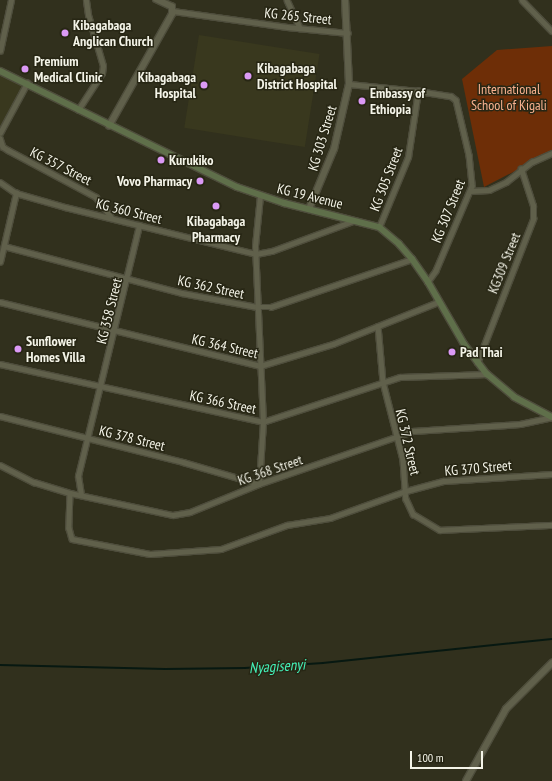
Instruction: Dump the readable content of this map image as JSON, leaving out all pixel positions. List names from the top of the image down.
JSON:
{
  "streets": {
    "main road": ["KG 19 Avenue"],
    "street": [
      "KG 265 Street",
      "KG 303 Street",
      "KG 357 Street",
      "KG 305 Street",
      "KG 360 Street",
      "KG 307 Street",
      "KG309 Street",
      "KG 362 Street",
      "KG 358 Street",
      "KG 364 Street",
      "KG 366 Street",
      "KG 378 Street",
      "KG 372 Street",
      "KG 370 Street",
      "KG 368 Street"
    ]
  },
  "crossings": [
    ["KG 265 Street", "KG 303 Street"],
    ["KG 303 Street", "KG 19 Avenue"],
    ["KG 357 Street", "KG 360 Street"],
    ["KG 305 Street", "KG 19 Avenue"],
    ["KG 305 Street", "KG 307 Street"],
    ["KG 19 Avenue", "KG 360 Street"],
    ["KG 19 Avenue", "KG 307 Street"],
    ["KG 19 Avenue", "KG309 Street"],
    ["KG 19 Avenue", "KG 362 Street"],
    ["KG 19 Avenue", "KG 364 Street"],
    ["KG 19 Avenue", "KG 366 Street"],
    ["KG 19 Avenue", "KG 368 Street"],
    ["KG 360 Street", "KG 358 Street"],
    ["KG 362 Street", "KG 358 Street"],
    ["KG 358 Street", "KG 364 Street"],
    ["KG 358 Street", "KG 366 Street"],
    ["KG 358 Street", "KG 378 Street"],
    ["KG 358 Street", "KG 368 Street"],
    ["KG 364 Street", "KG 372 Street"],
    ["KG 366 Street", "KG 372 Street"],
    ["KG 378 Street", "KG 368 Street"],
    ["KG 372 Street", "KG 370 Street"],
    ["KG 372 Street", "KG 368 Street"],
    ["KG 370 Street", "KG 368 Street"]
  ],
  "water": ["Nyagisenyi"],
  "parks": ["International School of Kigali"],
  "places": [
    "Kibagabaga Anglican Church",
    "Premium Medical Clinic",
    "Kibagabaga District Hospital",
    "Kibagabaga Hospital",
    "Embassy of Ethiopia",
    "Kurukiko",
    "Vovo Pharmacy",
    "Kibagabaga Pharmacy",
    "Sunflower Homes Villa",
    "Pad Thai"
  ],
  "scale_bar": "100 m"
}
